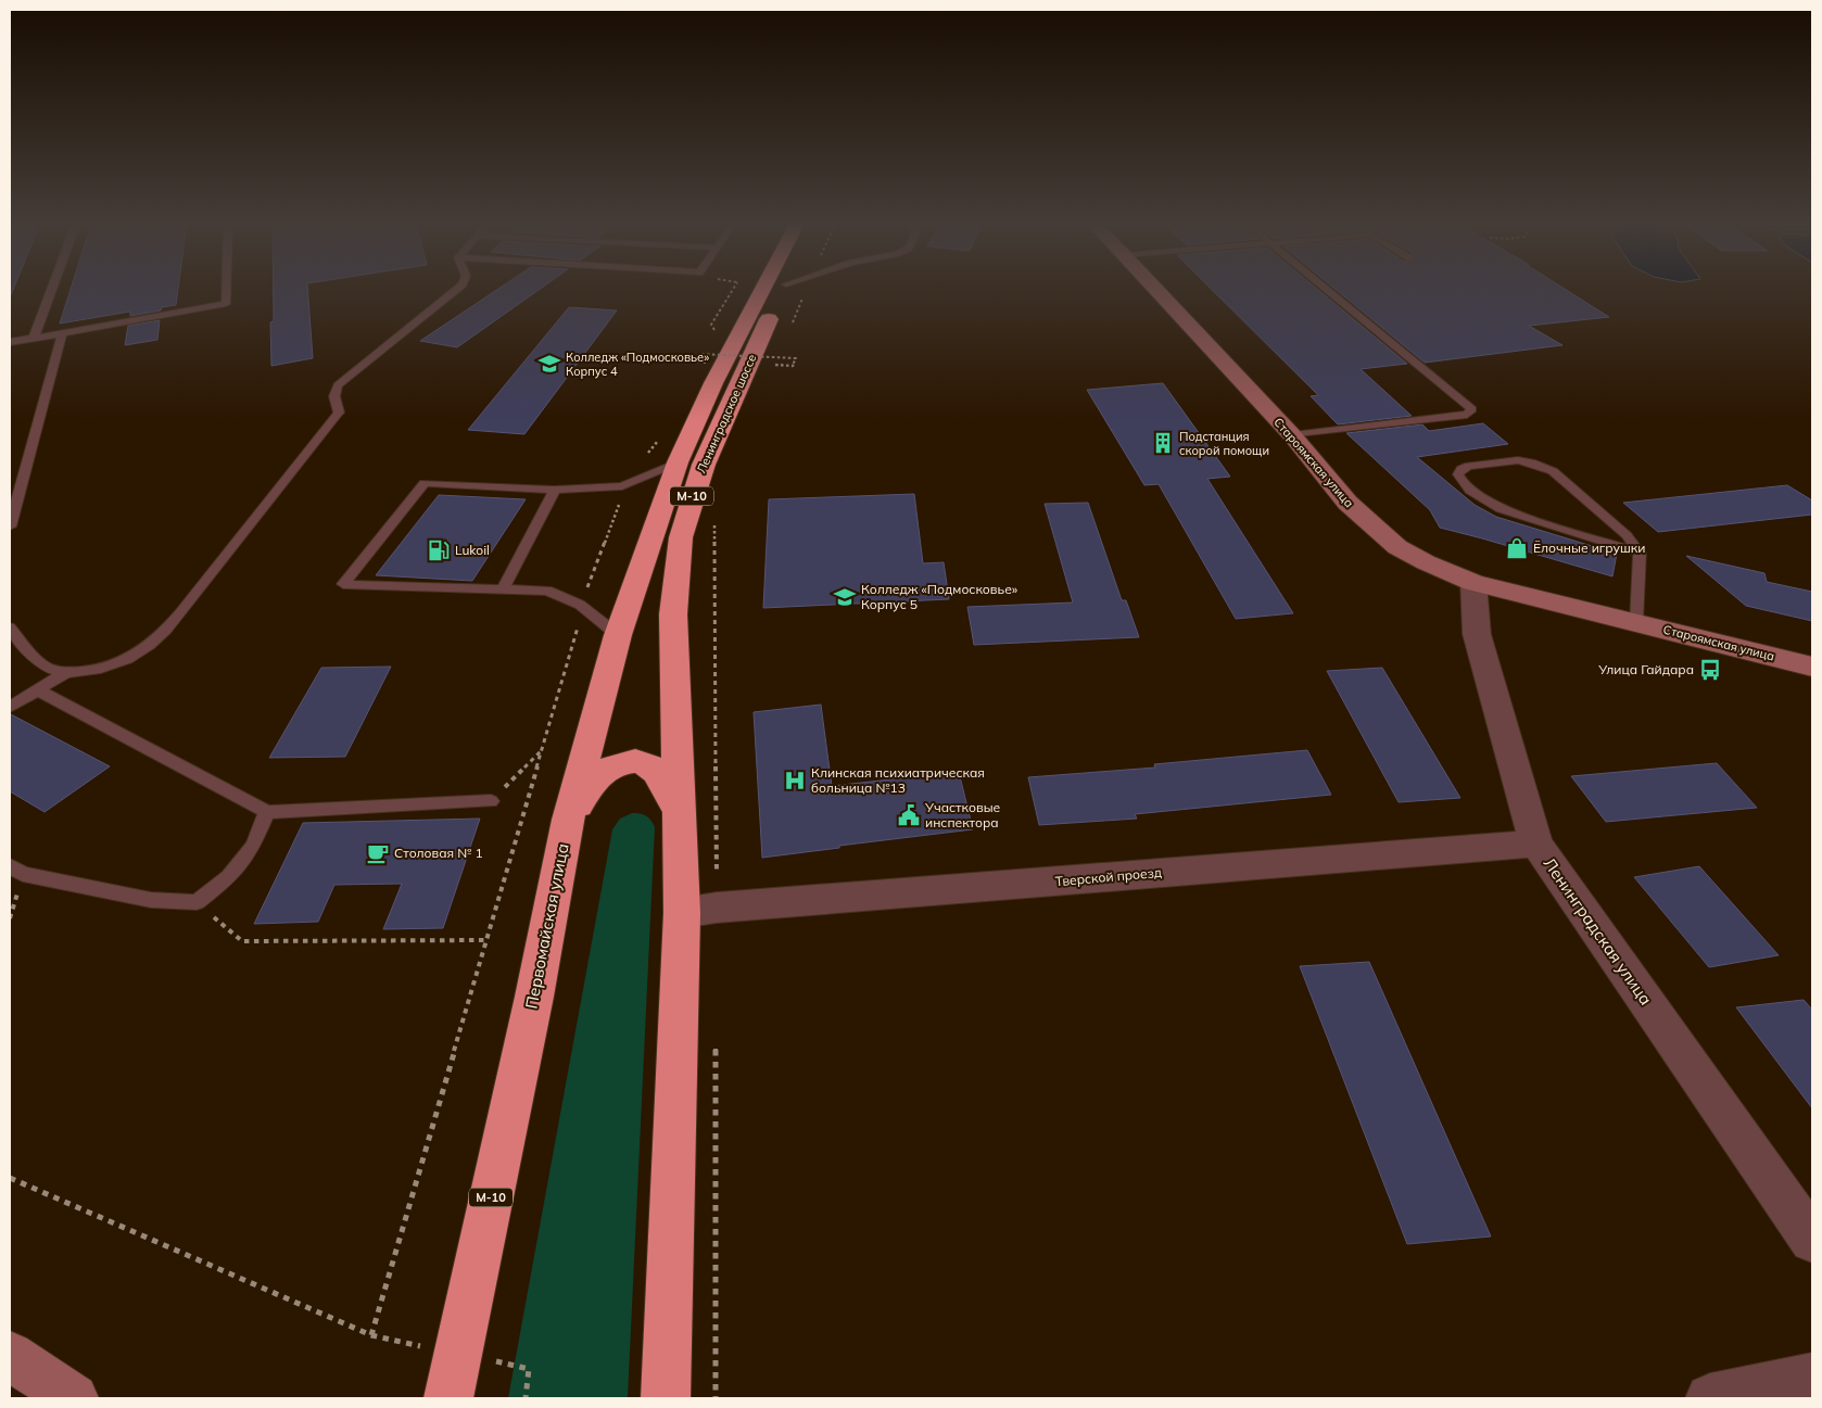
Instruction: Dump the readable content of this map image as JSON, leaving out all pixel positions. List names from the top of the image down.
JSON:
{
  "streets": {
    "highway": ["Ленинградское шоссе", "М-10", "Первомайская улица"],
    "street": ["Староямская улица", "Тверской проезд", "Ленинградская улица"]
  },
  "crossings": [
    ["Ленинградское шоссе", "М-10"],
    ["Ленинградское шоссе", "Первомайская улица"],
    ["Староямская улица", "Ленинградская улица"],
    ["М-10", "Тверской проезд"],
    ["Тверской проезд", "Ленинградская улица"]
  ],
  "places": {
    "school or university": ["Колледж «Подмосковье» Корпус 4", "Колледж «Подмосковье» Корпус 5"],
    "building": ["Подстанция скорой помощи"],
    "shop": ["Ёлочные игрушки"],
    "fuel station": ["Lukoil"],
    "bus stop": ["Улица Гайдара"],
    "hospital": ["Клинская психиатрическая больница №13"],
    "public building": ["Участковые инспектора"],
    "cafe": ["Столовая № 1"]
  }
}
